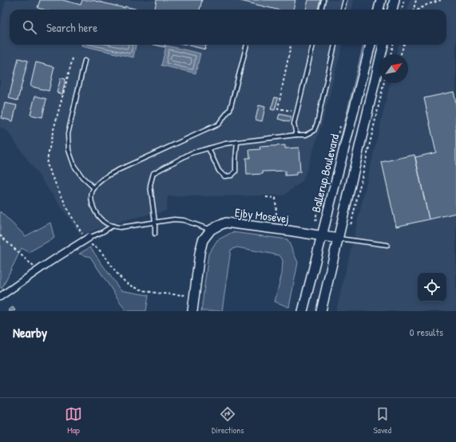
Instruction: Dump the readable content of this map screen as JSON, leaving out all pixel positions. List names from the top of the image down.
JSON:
{
  "streets": {
    "street": ["Ballerup Boulevard", "Ejby Mosevej"]
  },
  "crossings": [
    ["Ballerup Boulevard", "Ejby Mosevej"]
  ],
  "north": "top right",
  "page": {
    "search": "Search here",
    "heading": ["Nearby", "0 results"],
    "nav": ["Map", "Directions", "Saved"]
  }
}
